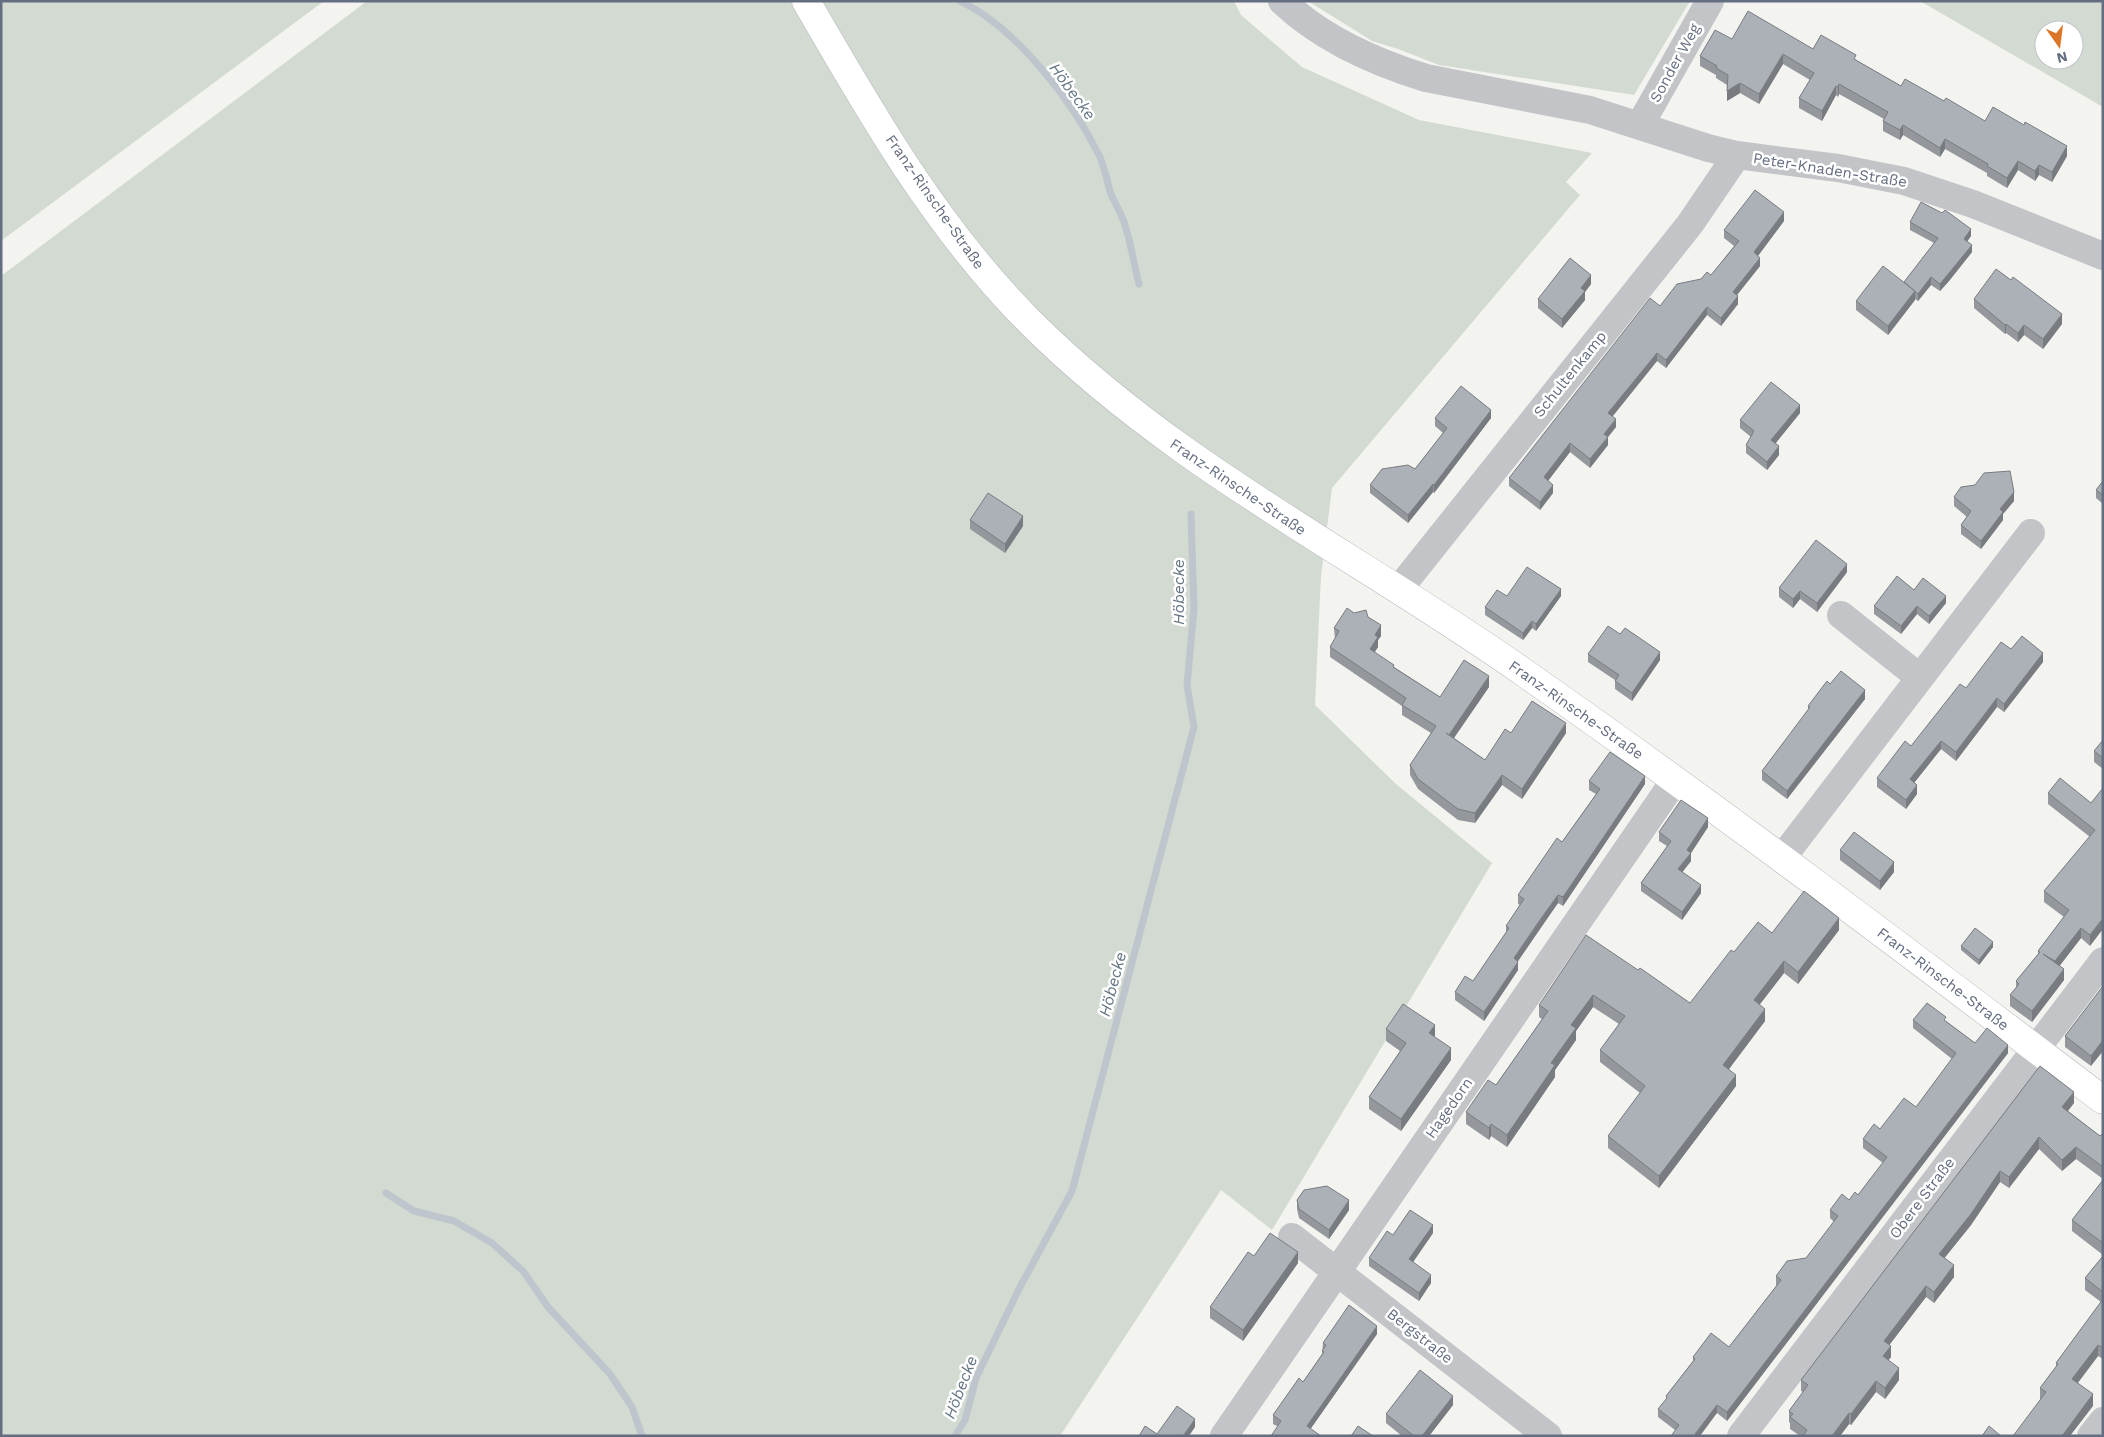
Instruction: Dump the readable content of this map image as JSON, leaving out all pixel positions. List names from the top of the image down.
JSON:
{
  "streets": {
    "street": [
      "Sonder Weg",
      "Peter-Knaden-Straße",
      "Franz-Rinsche-Straße",
      "Schultenkamp",
      "Hagedorn",
      "Obere Straße",
      "Bergstraße"
    ]
  },
  "crossings": [
    ["Sonder Weg", "Peter-Knaden-Straße"],
    ["Peter-Knaden-Straße", "Schultenkamp"],
    ["Franz-Rinsche-Straße", "Schultenkamp"],
    ["Franz-Rinsche-Straße", "Hagedorn"],
    ["Franz-Rinsche-Straße", "Obere Straße"],
    ["Hagedorn", "Bergstraße"]
  ],
  "water": ["Höbecke"],
  "north": "bottom"
}
